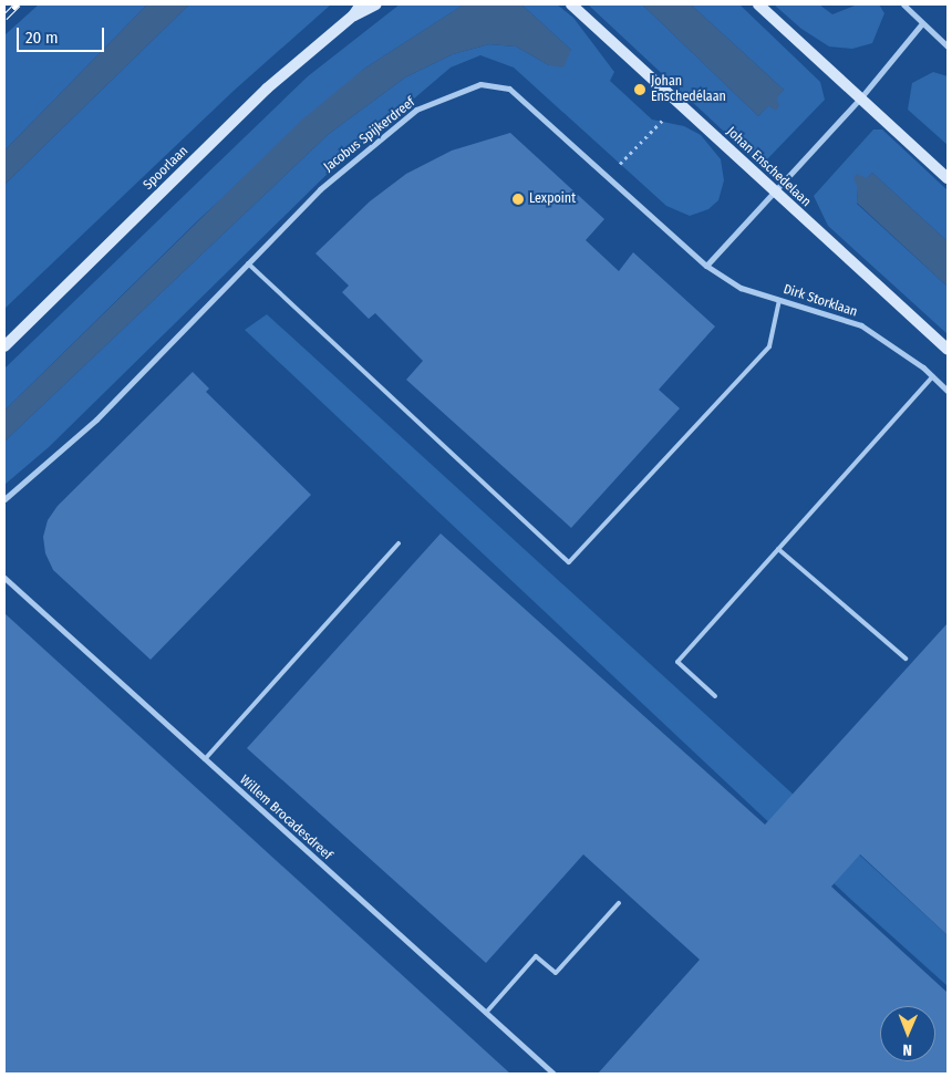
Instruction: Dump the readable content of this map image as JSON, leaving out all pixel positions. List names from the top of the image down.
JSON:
{
  "streets": {
    "street": [
      "Jacobus Spijkerdreef",
      "Johan Enschedelaan",
      "Spoorlaan",
      "Dirk Storklaan",
      "Willem Brocadesdreef"
    ]
  },
  "crossings": [
    ["Jacobus Spijkerdreef", "Dirk Storklaan"]
  ],
  "places": ["Johan Enschedélaan", "Lexpoint"],
  "scale_bar": "20 m",
  "north": "bottom"
}
